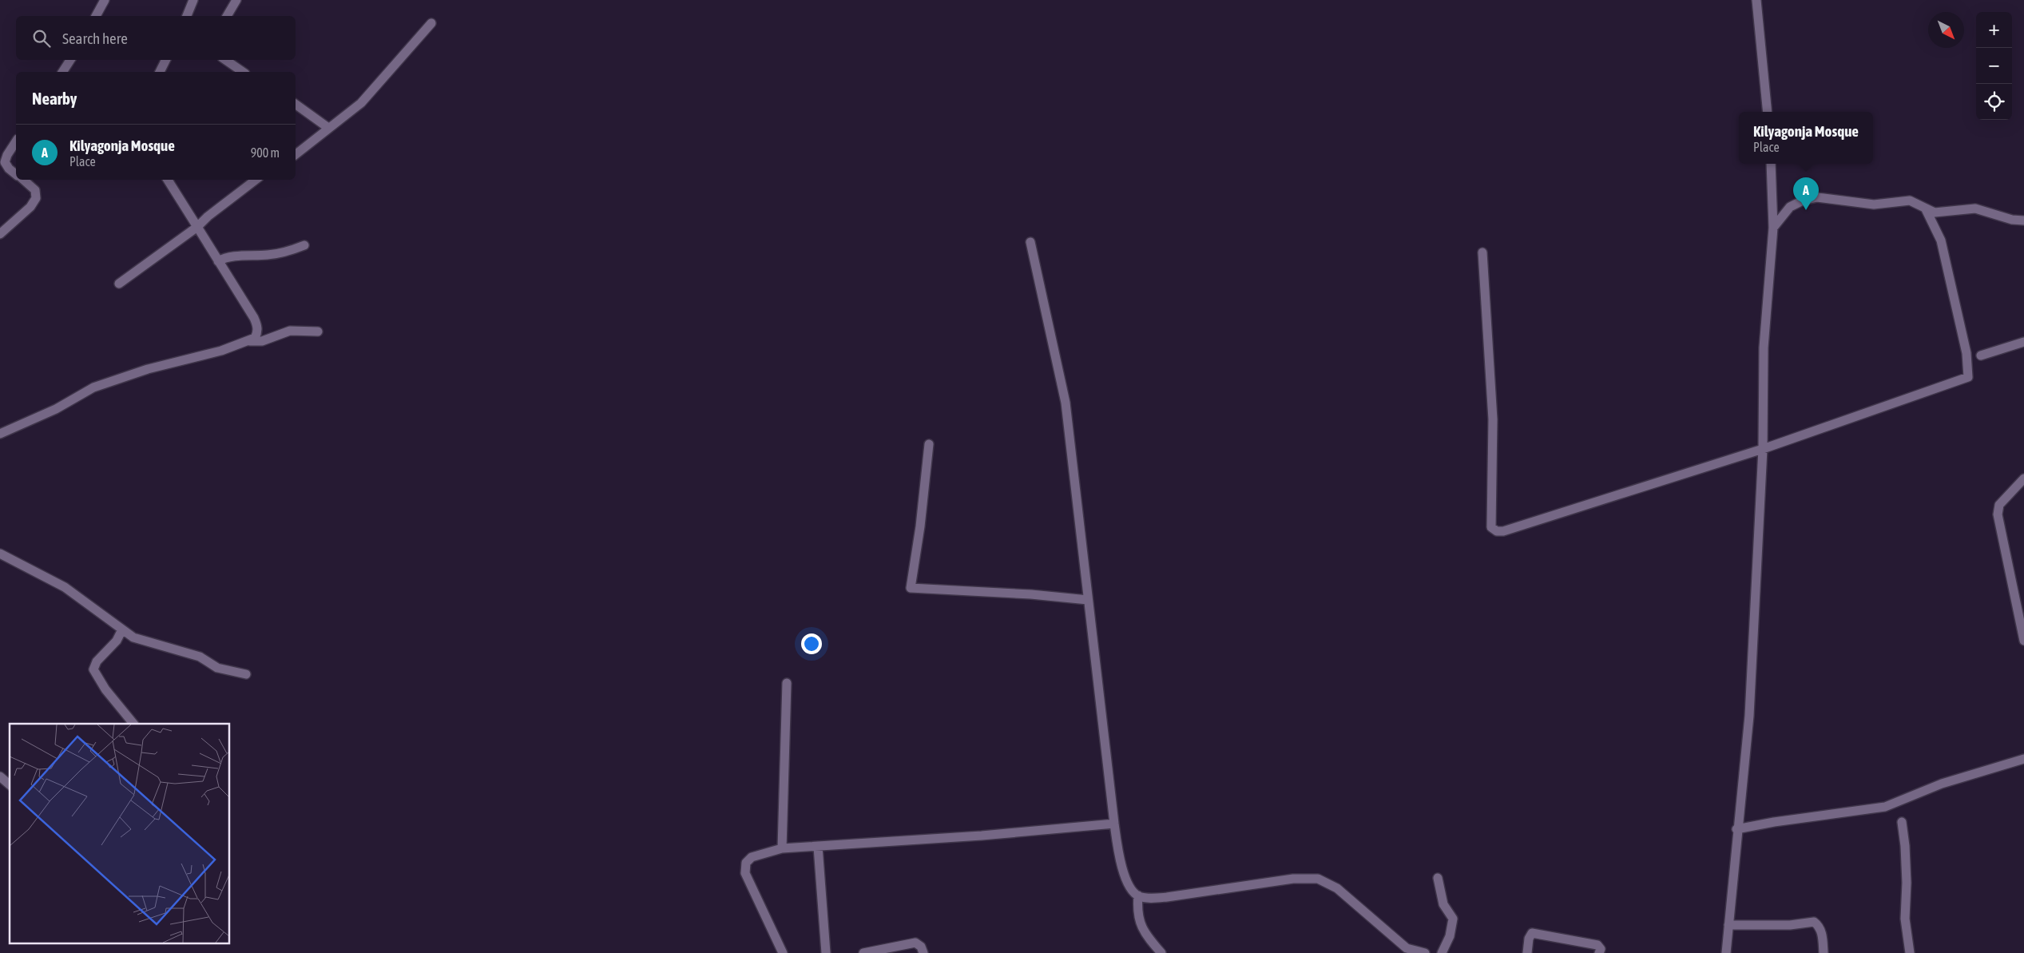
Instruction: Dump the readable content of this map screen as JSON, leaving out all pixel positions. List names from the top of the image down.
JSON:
{
  "north": "bottom right",
  "page": {
    "map_buttons": ["+", "−"],
    "search": "Search here",
    "heading": "Nearby",
    "popup": ["Kilyagonja Mosque", "Place"],
    "list": [
      {
        "mark": "A",
        "name": "Kilyagonja Mosque",
        "note": "Place",
        "value": "900 m"
      }
    ],
    "pins": "A"
  }
}
